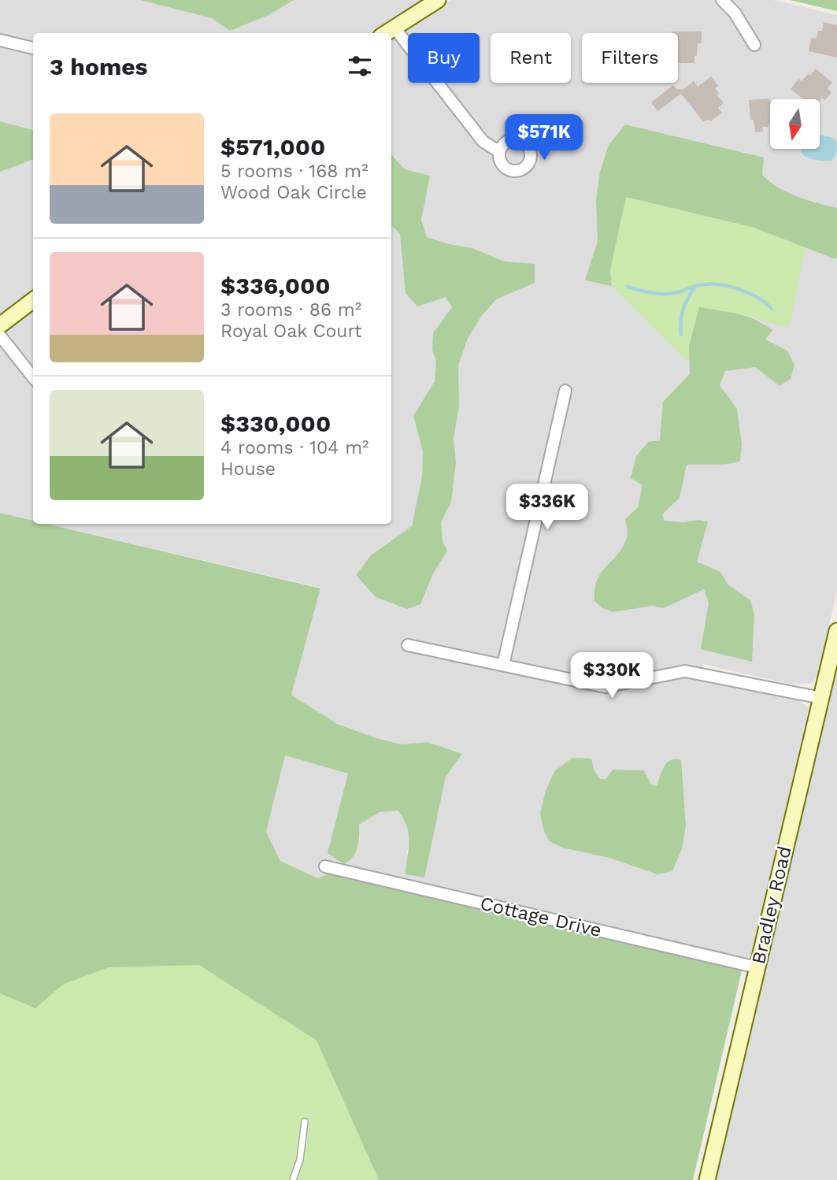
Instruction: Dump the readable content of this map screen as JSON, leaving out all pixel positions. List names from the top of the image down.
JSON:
{
  "streets": {
    "street": ["Bradley Road", "Cottage Drive"]
  },
  "crossings": [
    ["Bradley Road", "Cottage Drive"]
  ],
  "north": "bottom",
  "page": {
    "chip": ["Buy", "Rent", "Filters"],
    "heading": "3 homes",
    "list": [
      {
        "name": "$571,000",
        "note": "5 rooms · 168 m² · Wood Oak Circle"
      },
      {
        "name": "$336,000",
        "note": "3 rooms · 86 m² · Royal Oak Court"
      },
      {
        "name": "$330,000",
        "note": "4 rooms · 104 m² · House"
      }
    ],
    "price": ["$571K", "$336K", "$330K"]
  }
}
